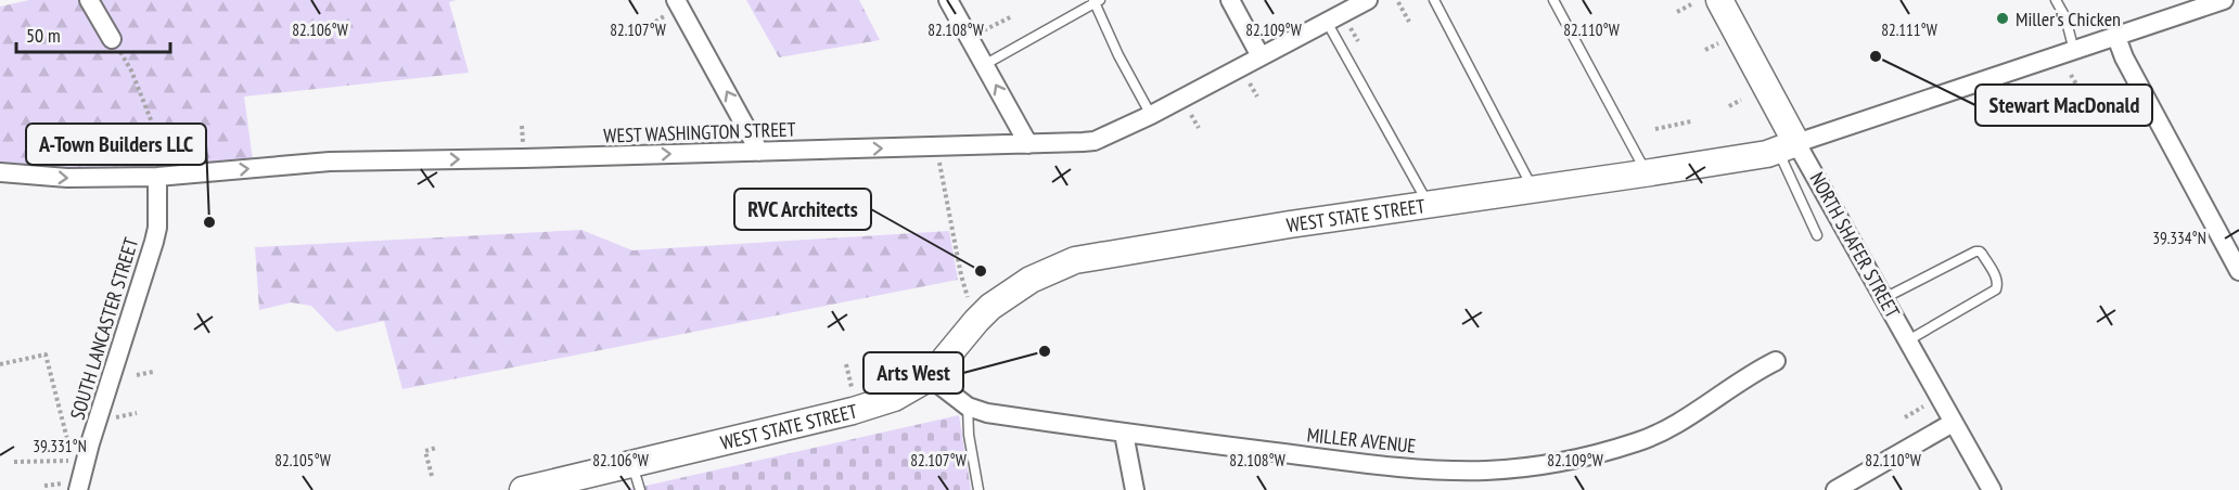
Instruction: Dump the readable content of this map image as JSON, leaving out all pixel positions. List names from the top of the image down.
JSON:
{
  "streets": {
    "street": [
      "WEST WASHINGTON STREET",
      "WEST STATE STREET",
      "NORTH SHAFER STREET",
      "SOUTH LANCASTER STREET",
      "MILLER AVENUE"
    ]
  },
  "crossings": [
    ["WEST WASHINGTON STREET", "SOUTH LANCASTER STREET"],
    ["WEST STATE STREET", "NORTH SHAFER STREET"],
    ["WEST STATE STREET", "MILLER AVENUE"]
  ],
  "one_way": ["WEST WASHINGTON STREET"],
  "places": [
    "Miller's Chicken",
    "Stewart MacDonald",
    "A-Town Builders LLC",
    "RVC Architects",
    "Arts West"
  ],
  "scale_bar": "50 m",
  "coordinates": [
    "82.106°W",
    "82.107°W",
    "82.108°W",
    "82.109°W",
    "82.110°W",
    "82.111°W",
    "39.334°N",
    "39.331°N",
    "82.105°W"
  ]
}
